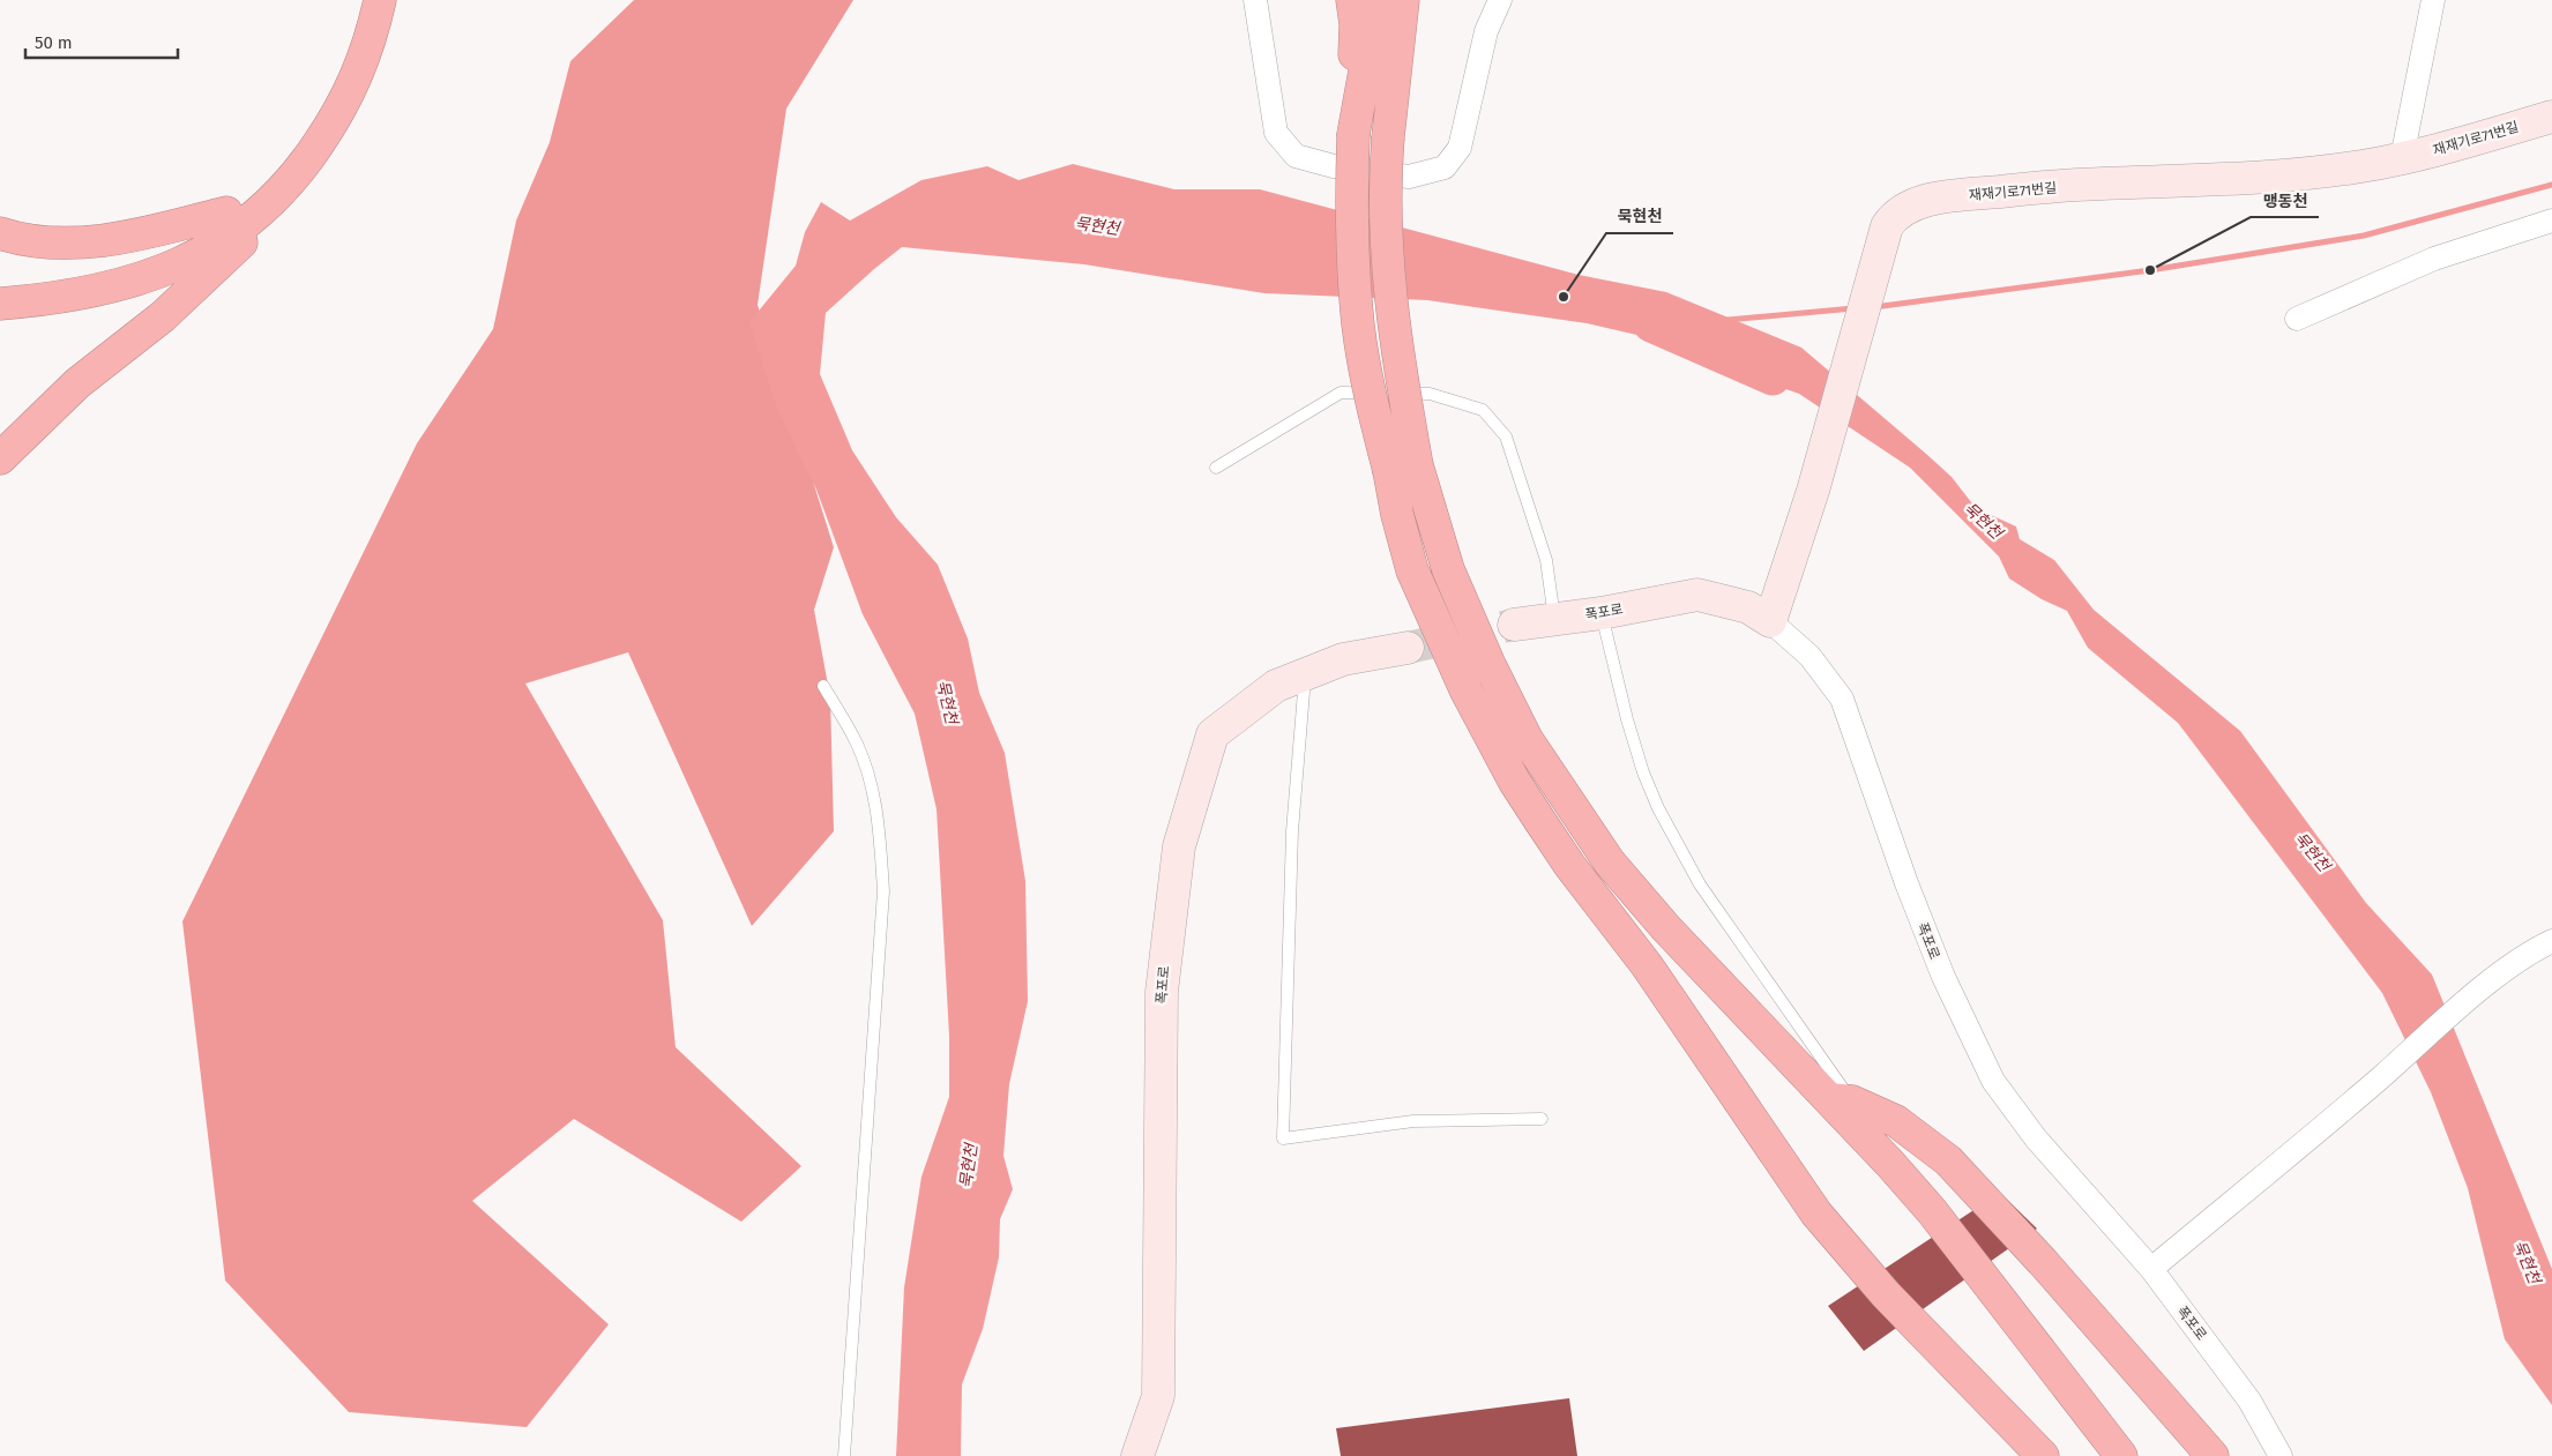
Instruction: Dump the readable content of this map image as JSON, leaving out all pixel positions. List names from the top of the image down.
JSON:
{
  "streets": {
    "main road": ["재재기로71번길", "폭포로"]
  },
  "crossings": [
    ["재재기로71번길", "폭포로"]
  ],
  "water": ["묵현천"],
  "places": ["맹동천", "묵현천"],
  "scale_bar": "50 m"
}
